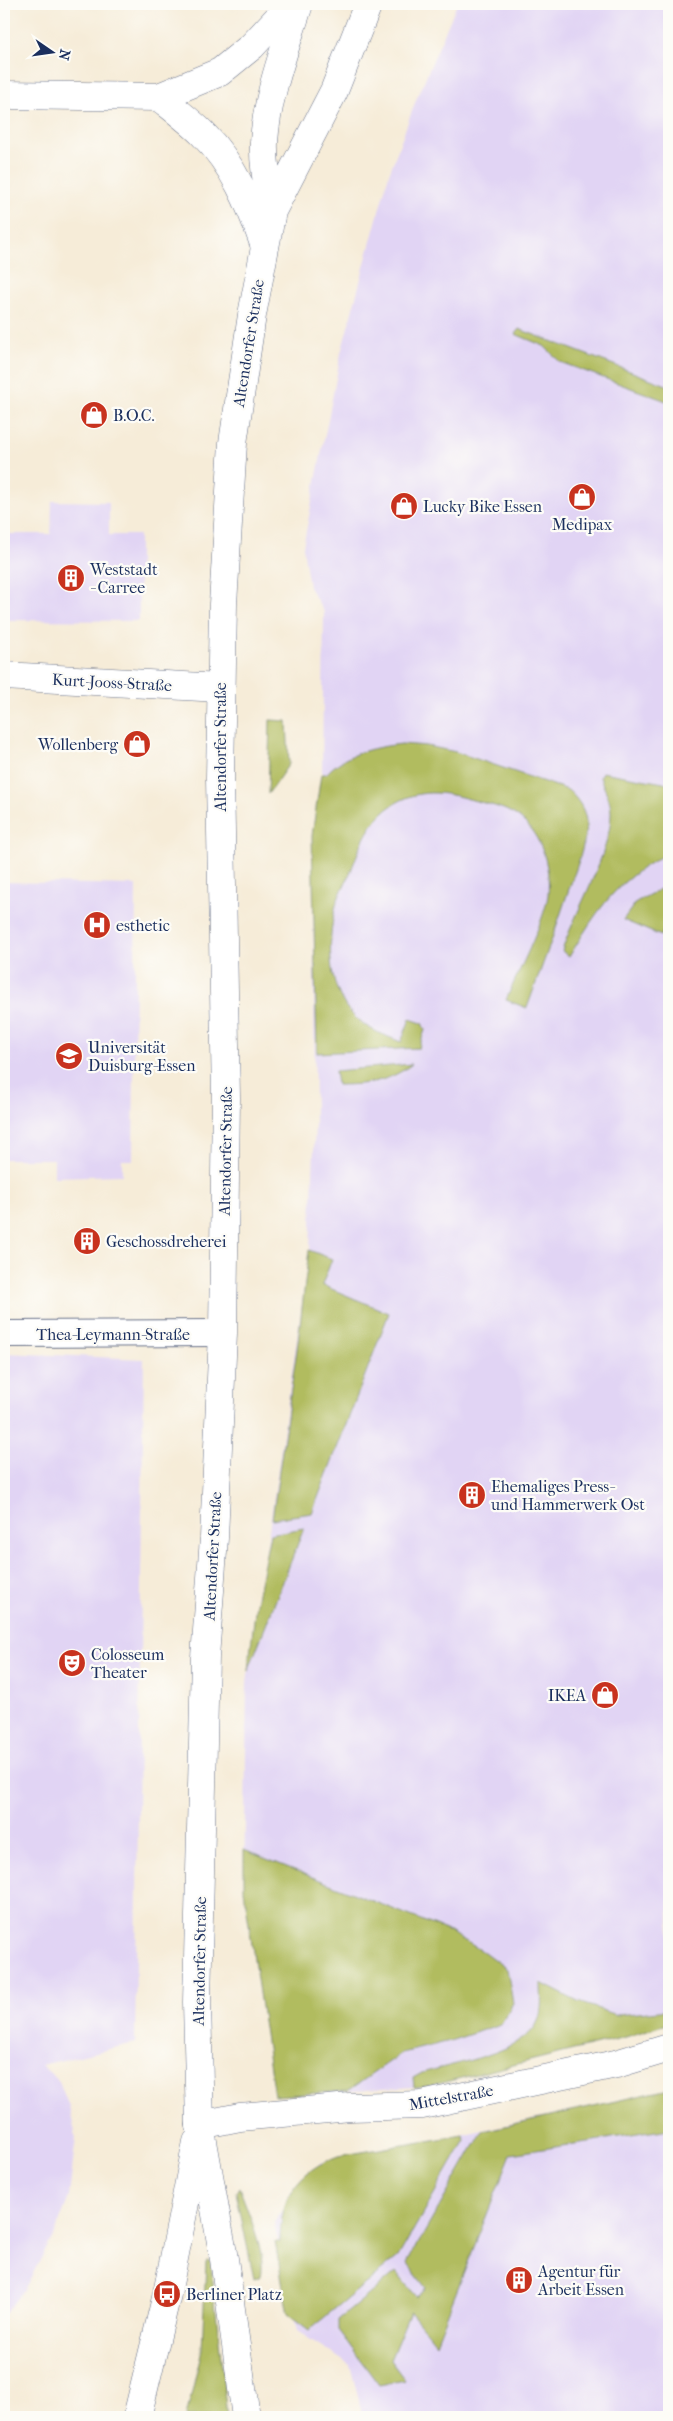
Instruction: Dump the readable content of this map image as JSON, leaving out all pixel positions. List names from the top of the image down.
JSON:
{
  "streets": {
    "main road": ["Altendorfer Straße", "Kurt-Jooss-Straße", "Mittelstraße"],
    "street": ["Thea-Leymann-Straße"]
  },
  "crossings": [
    ["Altendorfer Straße", "Kurt-Jooss-Straße"],
    ["Altendorfer Straße", "Thea-Leymann-Straße"],
    ["Altendorfer Straße", "Mittelstraße"]
  ],
  "places": {
    "shop": [
      "B.O.C.",
      "Medipax",
      "Lucky Bike Essen",
      "Wollenberg",
      "IKEA"
    ],
    "building": [
      "Weststadt - Carree",
      "Geschossdreherei",
      "Ehemaliges Press- und Hammerwerk Ost",
      "Agentur für Arbeit Essen"
    ],
    "hospital": ["esthetic"],
    "school or university": ["Universität Duisburg-Essen"],
    "theatre": ["Colosseum Theater"],
    "bus stop": ["Berliner Platz"]
  },
  "north": "right"
}
